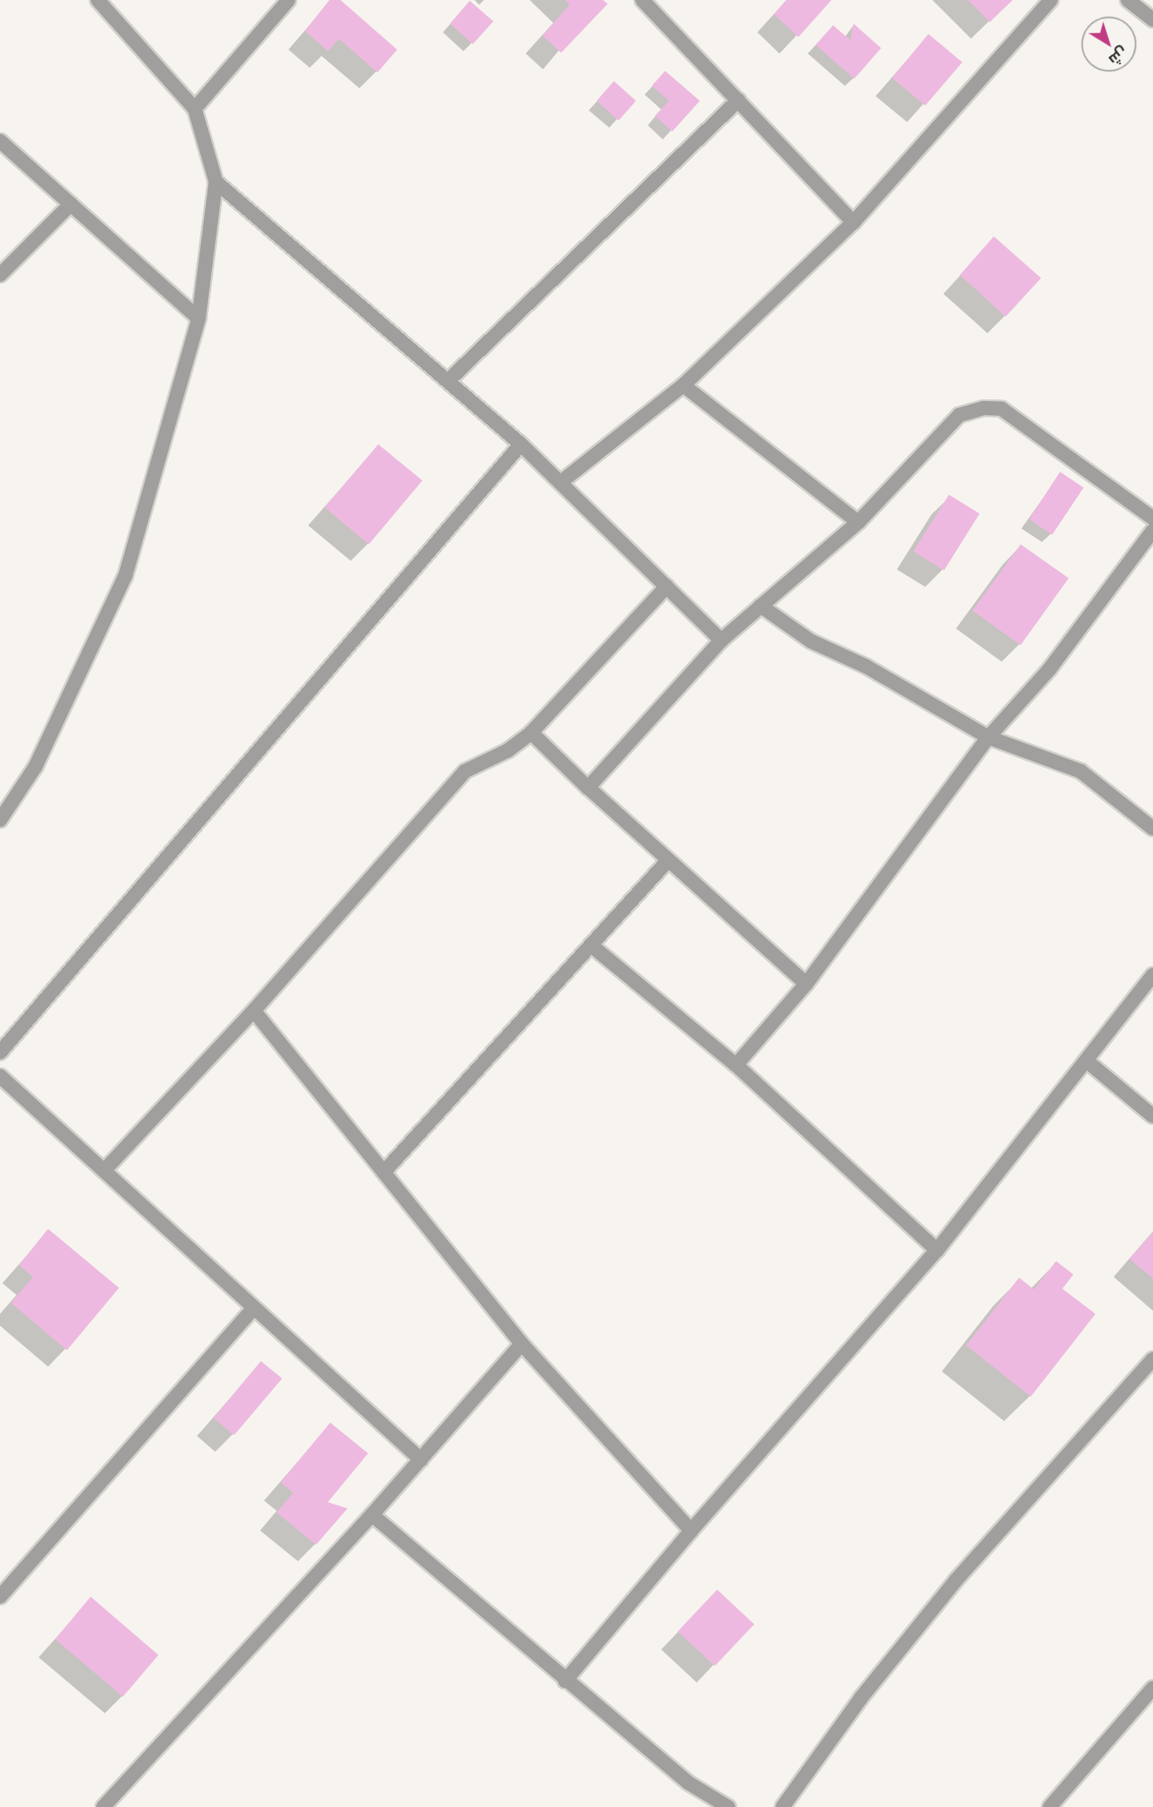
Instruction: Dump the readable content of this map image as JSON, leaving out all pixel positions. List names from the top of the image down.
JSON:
{
  "north": "bottom right"
}
